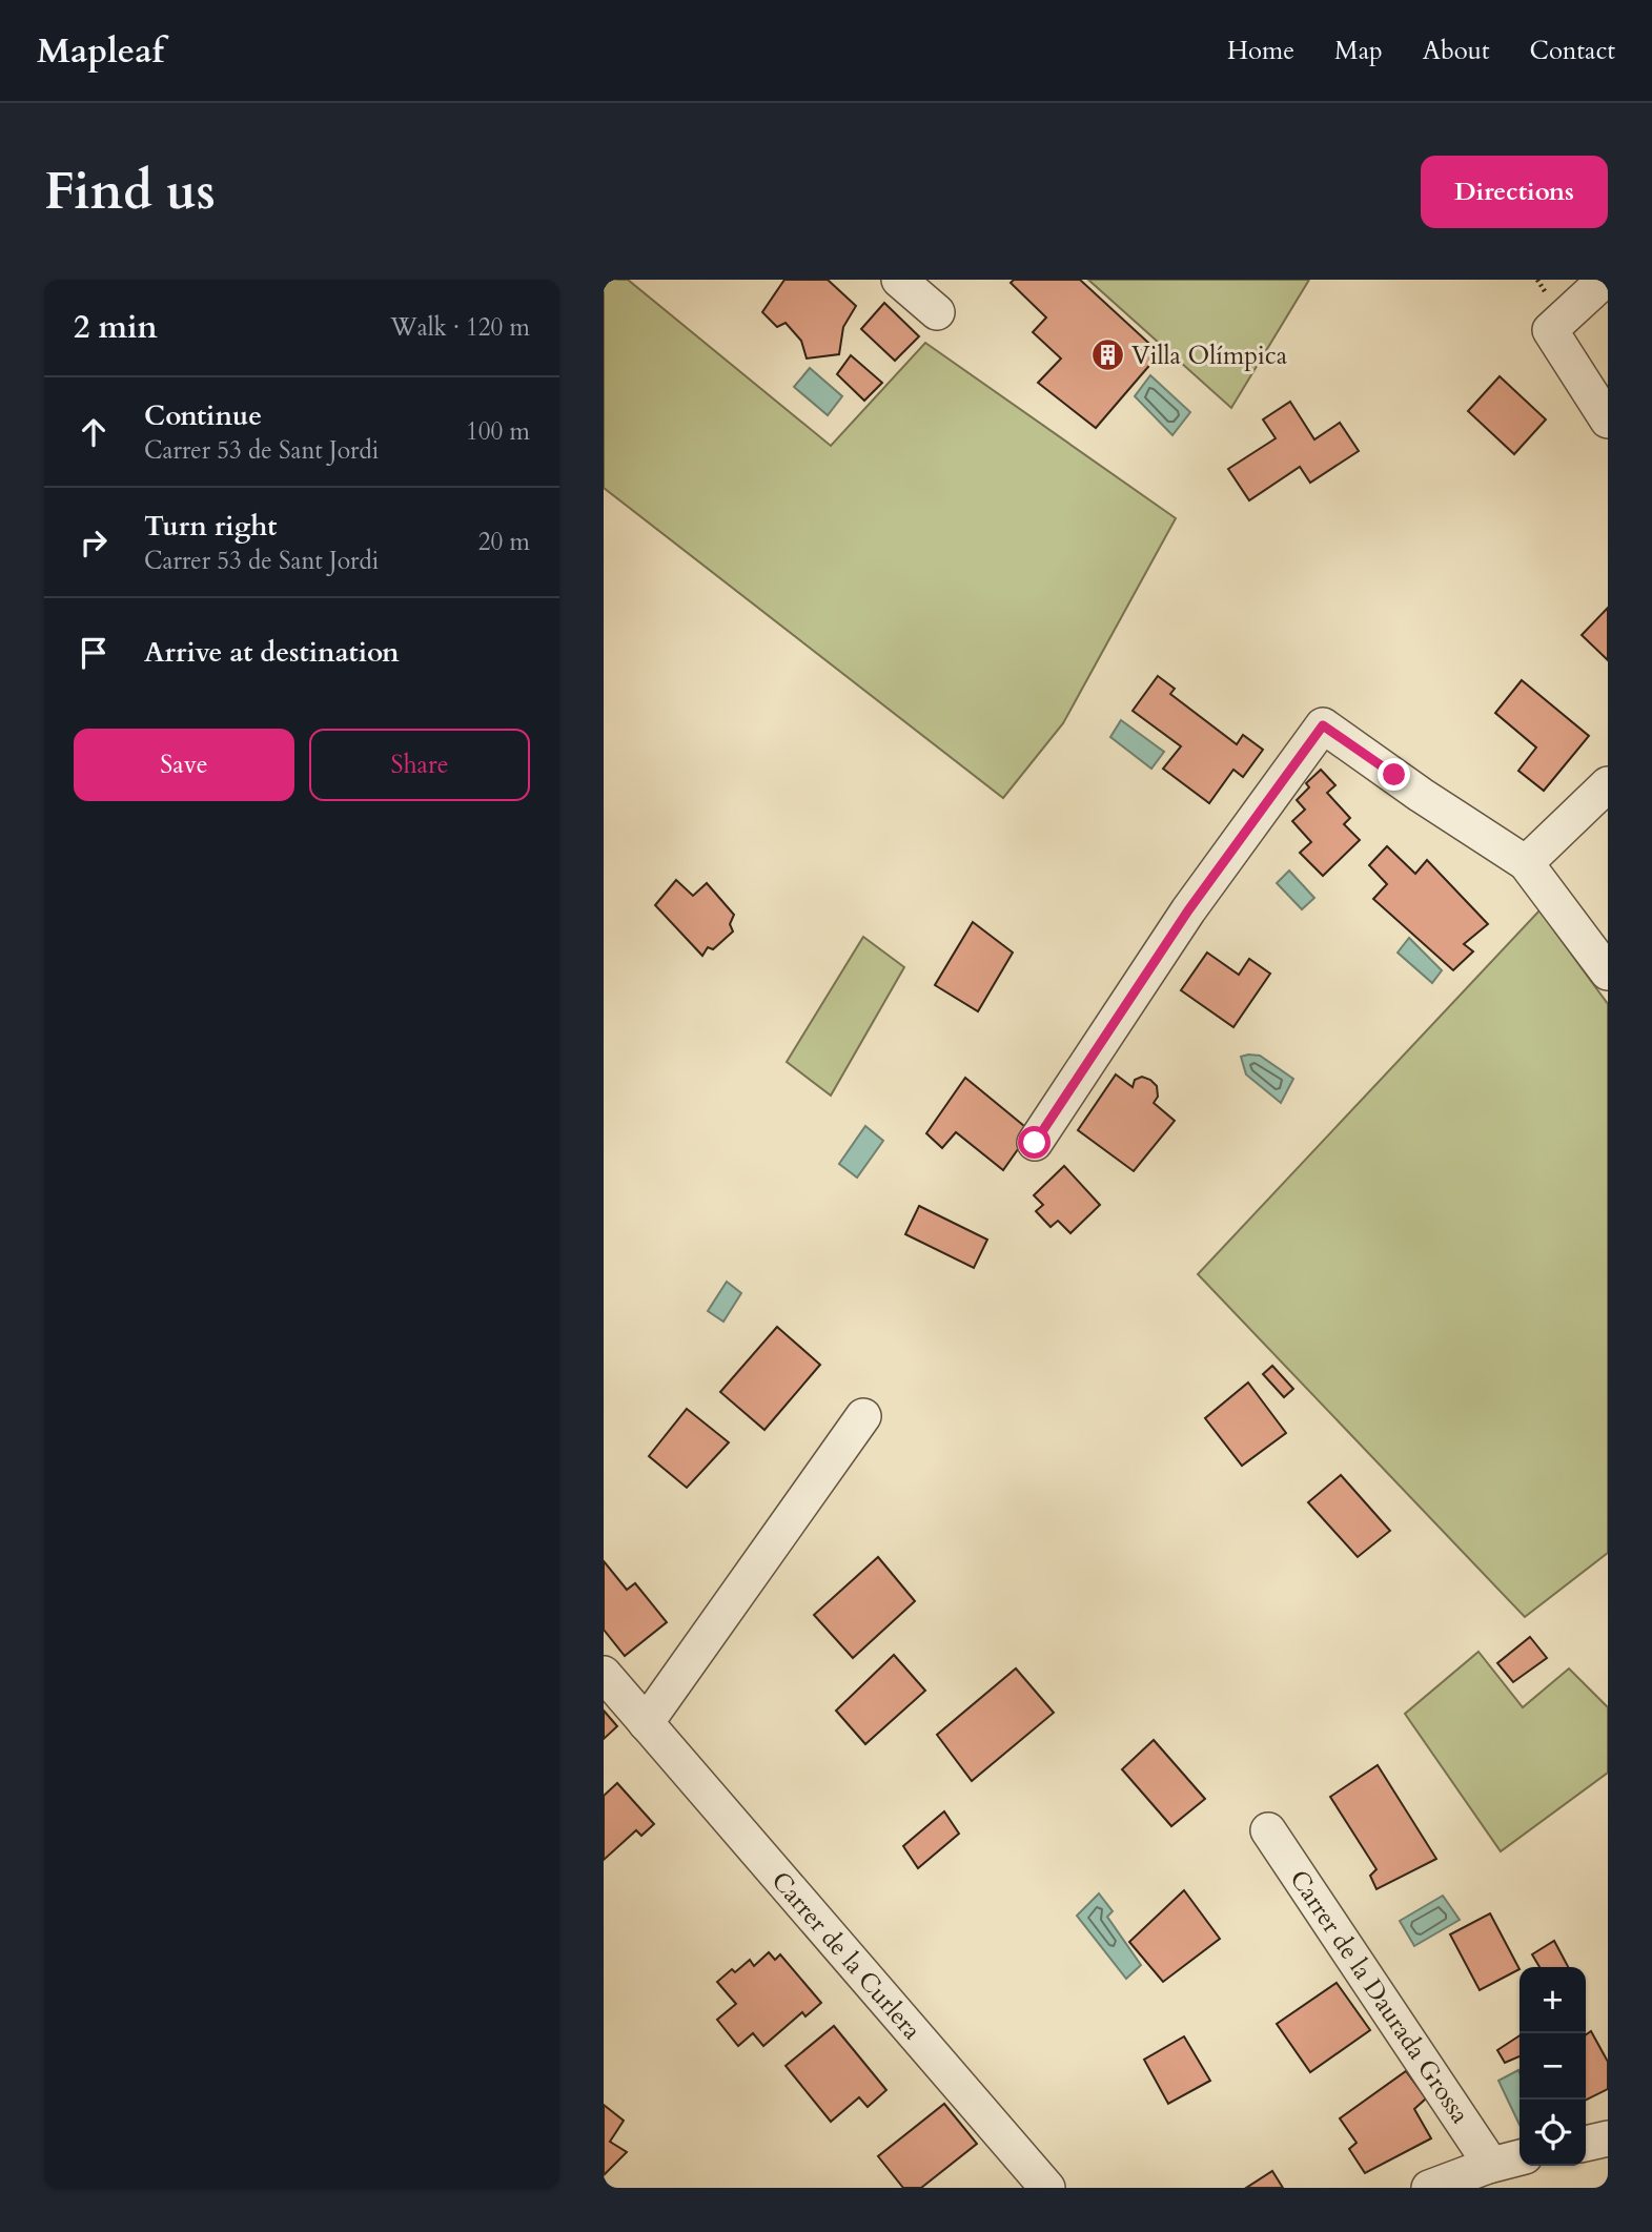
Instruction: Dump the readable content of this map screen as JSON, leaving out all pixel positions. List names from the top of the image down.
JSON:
{
  "streets": {
    "street": ["Carrer de la Curlera", "Carrer de la Daurada Grossa"]
  },
  "places": {
    "building": ["Villa Olímpica"]
  },
  "page": {
    "header": "Mapleaf",
    "nav": [
      "Home",
      "Map",
      "About",
      "Contact"
    ],
    "buttons": [
      "Directions",
      ["Save", "Share"]
    ],
    "title": "Find us",
    "heading": ["2 min", "Walk · 120 m"],
    "list": [
      ["Continue", "Carrer 53 de Sant Jordi", "100 m"],
      ["Turn right", "Carrer 53 de Sant Jordi", "20 m"],
      "Arrive at destination"
    ],
    "map_buttons": ["+", "−"]
  }
}
